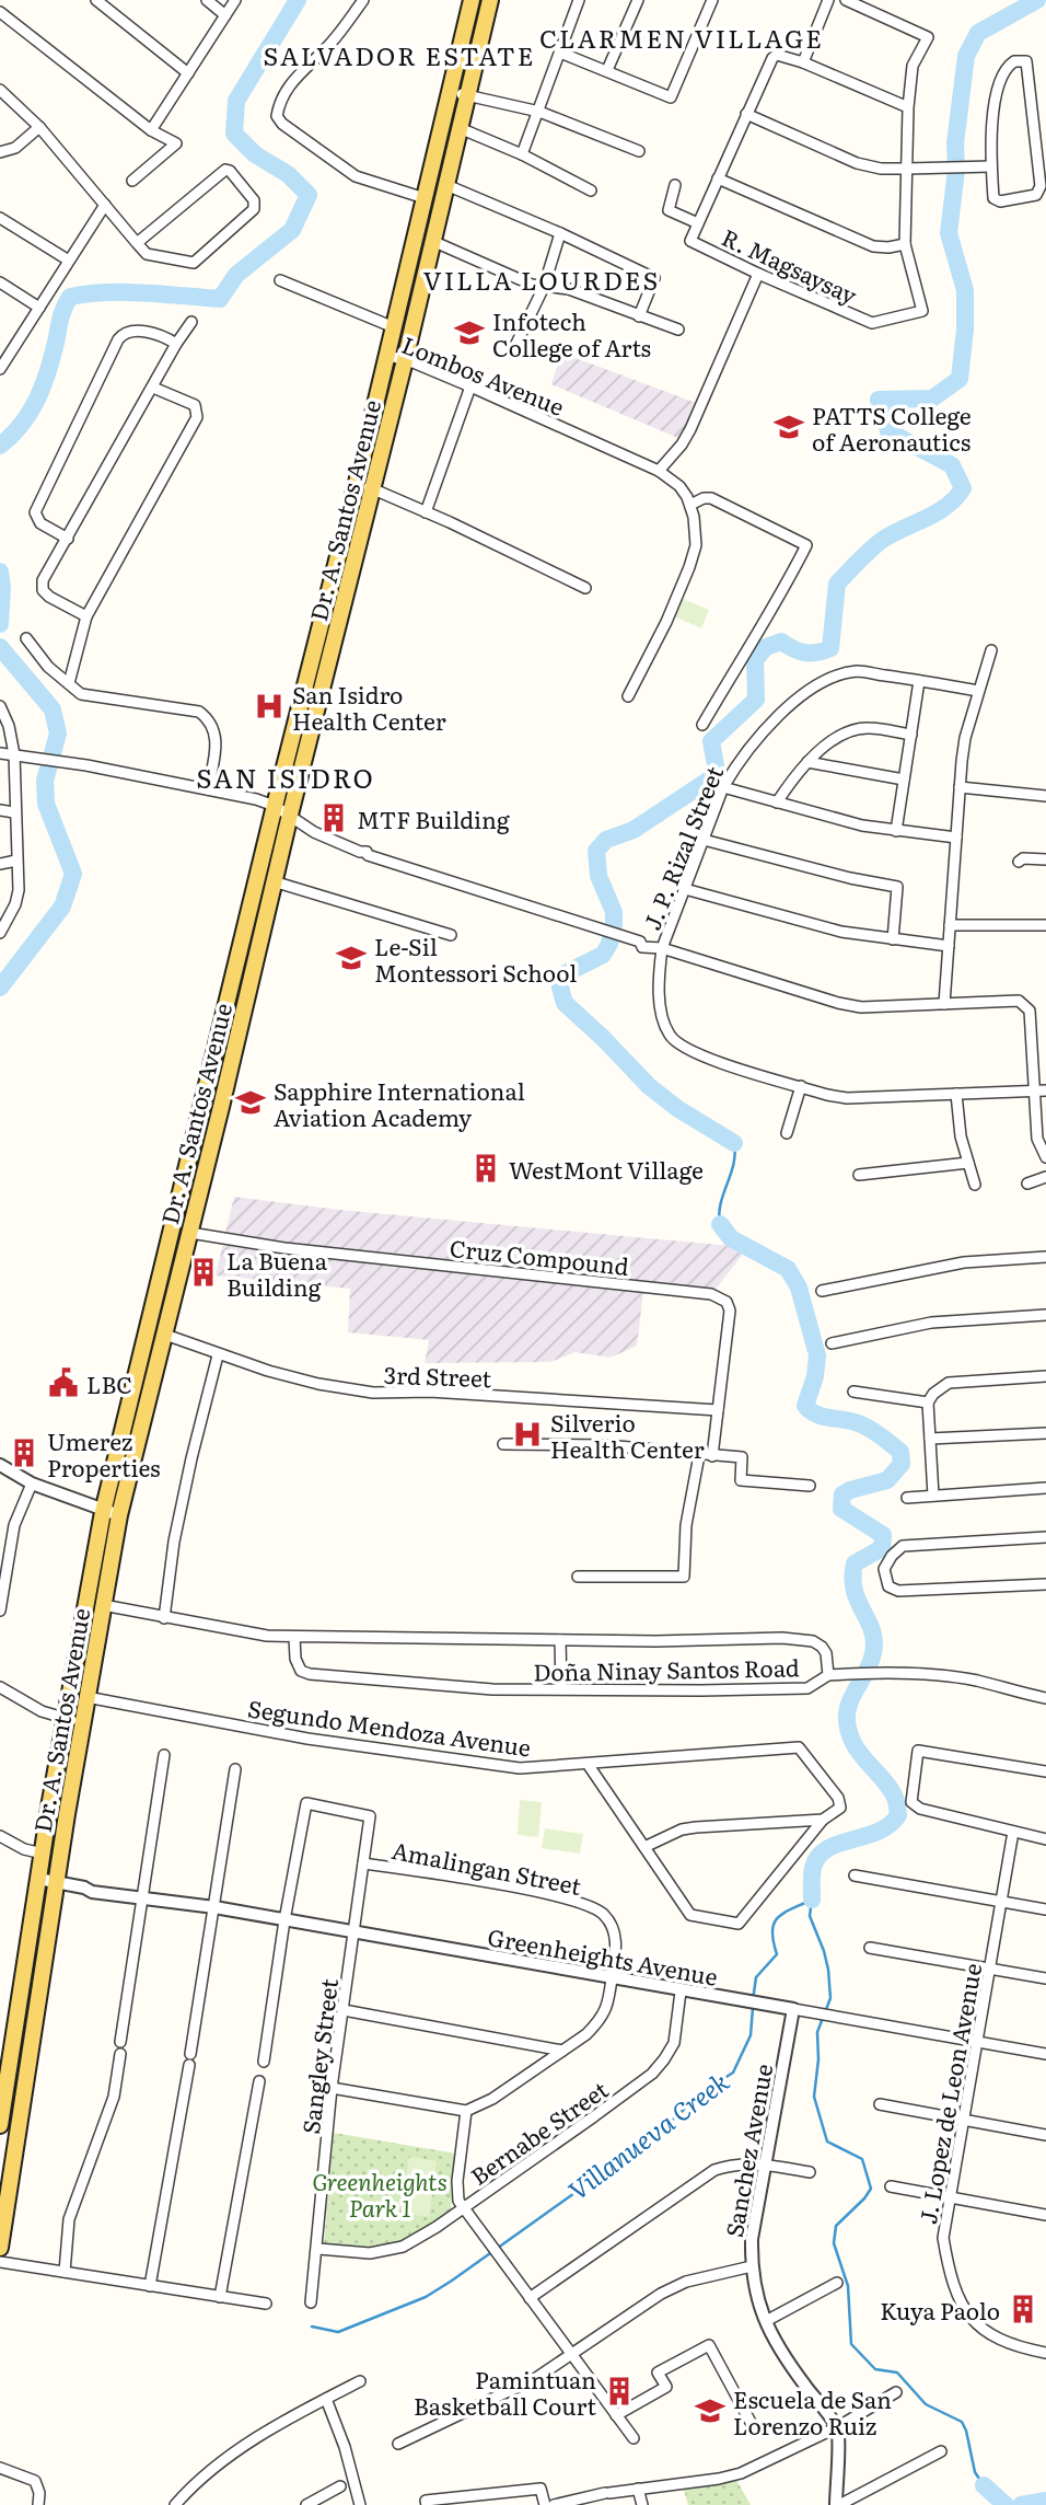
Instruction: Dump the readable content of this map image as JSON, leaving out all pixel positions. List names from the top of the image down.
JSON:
{
  "streets": {
    "main road": ["Dr. A. Santos Avenue"],
    "street": [
      "R. Magsaysay",
      "Lombos Avenue",
      "J. P. Rizal Street",
      "Cruz Compound",
      "3rd Street",
      "Doña Ninay Santos Road",
      "Segundo Mendoza Avenue",
      "Amalingan Street",
      "Greenheights Avenue",
      "Sangley Street",
      "J. Lopez de Leon Avenue",
      "Bernabe Street",
      "Sanchez Avenue"
    ]
  },
  "crossings": [
    ["Lombos Avenue", "Dr. A. Santos Avenue"],
    ["Dr. A. Santos Avenue", "Cruz Compound"],
    ["Dr. A. Santos Avenue", "3rd Street"],
    ["Dr. A. Santos Avenue", "Doña Ninay Santos Road"],
    ["Dr. A. Santos Avenue", "Segundo Mendoza Avenue"],
    ["Dr. A. Santos Avenue", "Greenheights Avenue"],
    ["Cruz Compound", "3rd Street"],
    ["Amalingan Street", "Greenheights Avenue"],
    ["Amalingan Street", "Sangley Street"],
    ["Greenheights Avenue", "Sangley Street"],
    ["Greenheights Avenue", "J. Lopez de Leon Avenue"],
    ["Greenheights Avenue", "Bernabe Street"],
    ["Greenheights Avenue", "Sanchez Avenue"],
    ["Sangley Street", "Bernabe Street"]
  ],
  "districts": [
    "CLARMEN VILLAGE",
    "SALVADOR ESTATE",
    "VILLA LOURDES",
    "SAN ISIDRO"
  ],
  "water": ["Villanueva Creek"],
  "parks": ["Greenheights Park 1"],
  "places": {
    "school or university": [
      "Infotech College of Arts",
      "PATTS College of Aeronautics",
      "Le-Sil Montessori School",
      "Sapphire International Aviation Academy",
      "Escuela de San Lorenzo Ruiz"
    ],
    "hospital": ["San Isidro Health Center", "Silverio Health Center"],
    "building": [
      "MTF Building",
      "WestMont Village",
      "La Buena Building",
      "Umerez Properties",
      "Kuya Paolo",
      "Pamintuan Basketball Court"
    ],
    "public building": ["LBC"]
  }
}
